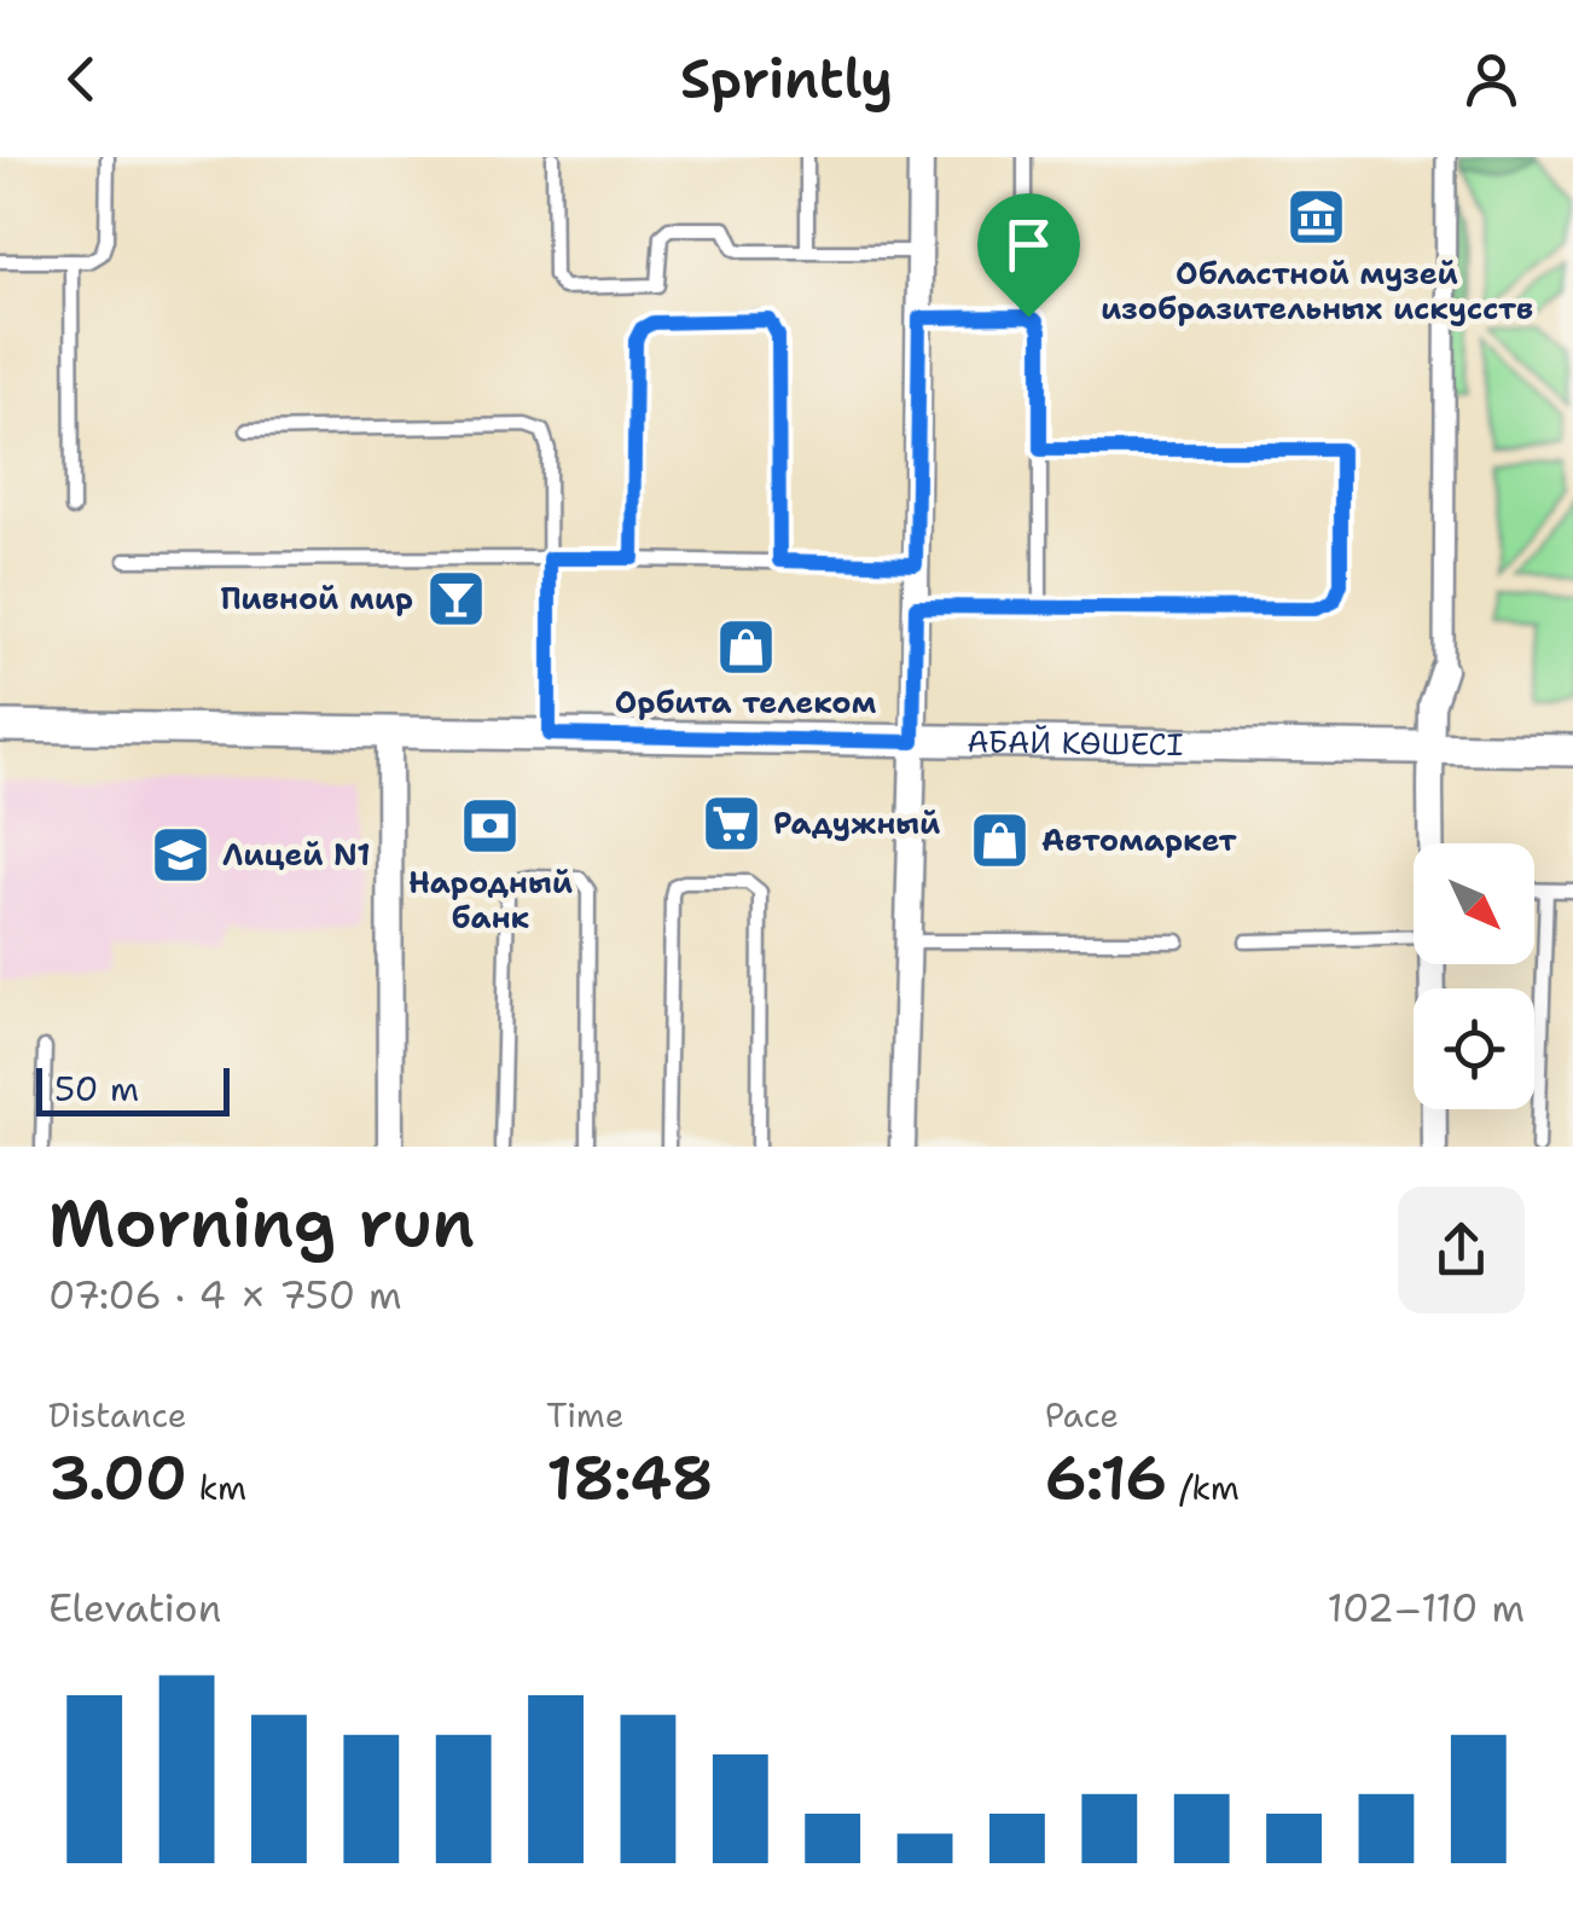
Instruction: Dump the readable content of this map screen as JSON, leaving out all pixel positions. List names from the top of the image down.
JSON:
{
  "streets": {
    "street": ["АБАЙ КӨШЕСІ"]
  },
  "places": {
    "museum": ["Областной музей изобразительных искусств"],
    "bar": ["Пивной мир"],
    "shop": ["Орбита телеком", "Автомаркет"],
    "supermarket": ["Радужный"],
    "bank": ["Народный банк"],
    "school or university": ["Лицей N1"]
  },
  "scale_bar": "50 m",
  "north": "bottom right",
  "page": {
    "header": "Sprintly",
    "scale": "50 m",
    "heading": ["Morning run", "07:06 · 4 × 750 m"],
    "stats": [
      ["Distance", "3.00 km"],
      ["Time", "18:48"],
      ["Pace", "6:16 /km"]
    ],
    "chart": ["Elevation", "102–110 m"]
  }
}
